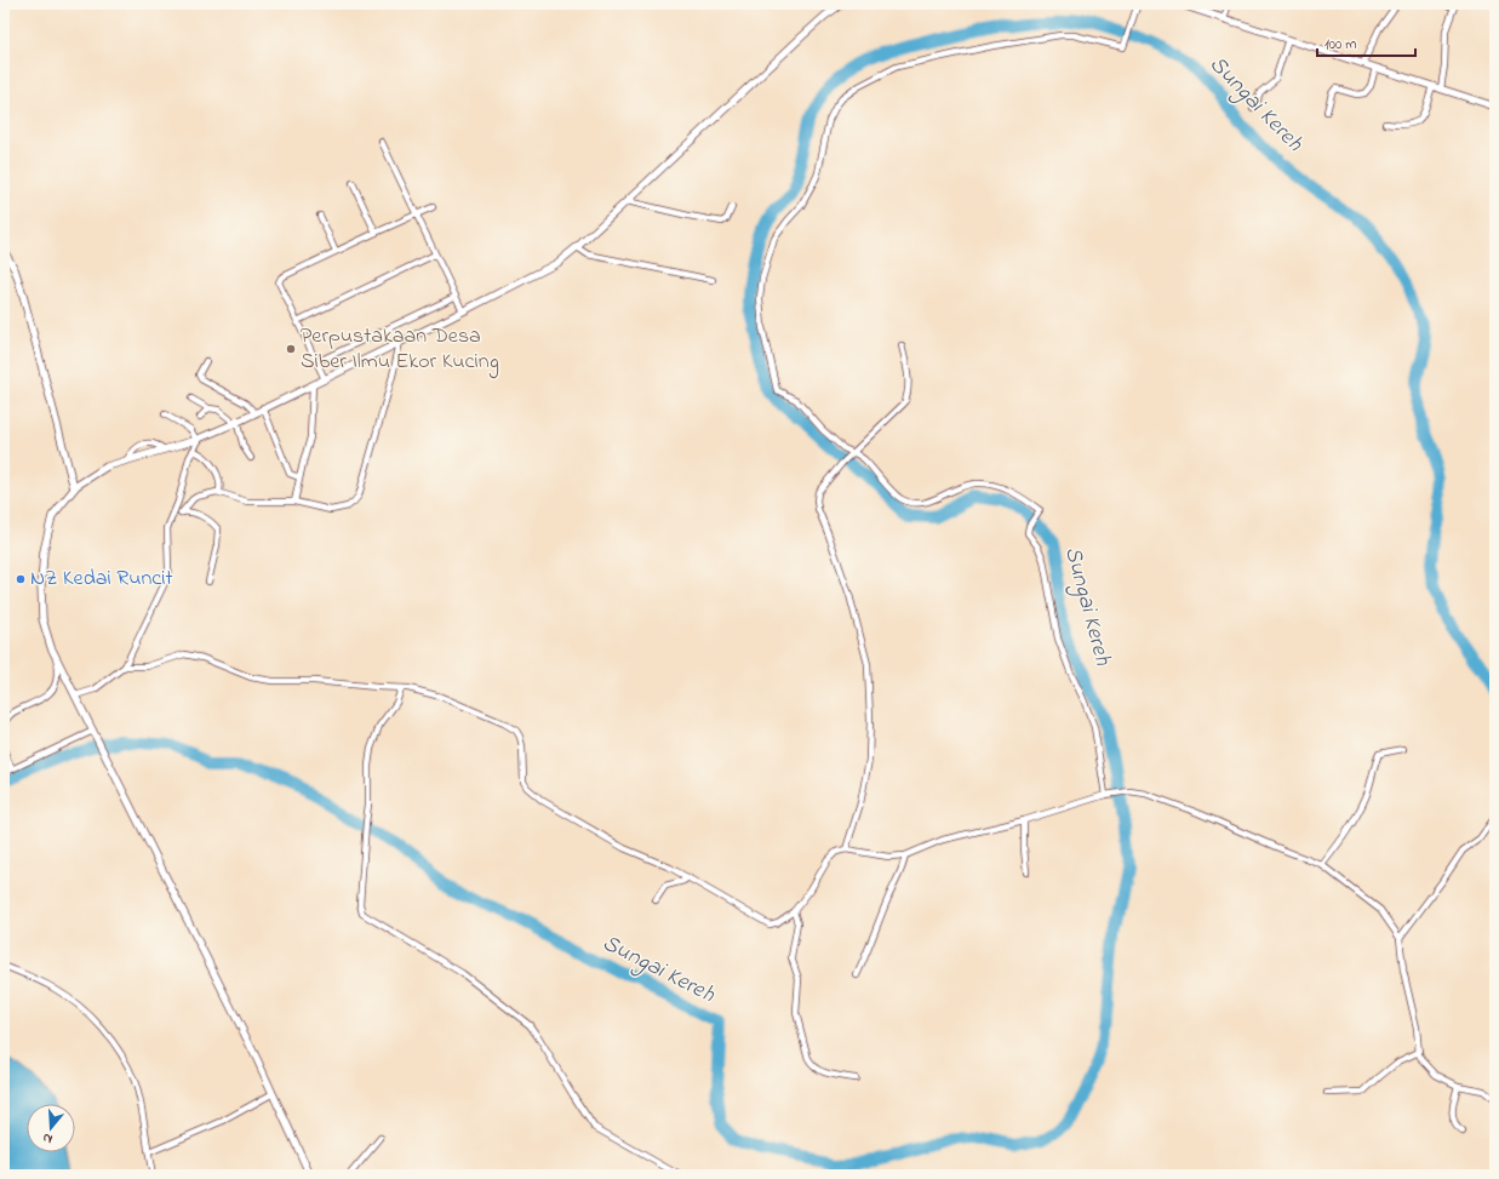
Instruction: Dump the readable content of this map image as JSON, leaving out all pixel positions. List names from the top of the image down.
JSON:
{
  "water": ["Sungai Kereh"],
  "places": ["Perpustakaan Desa Siber Ilmu Ekor Kucing", "NZ Kedai Runcit"],
  "scale_bar": "100 m",
  "north": "bottom"
}
